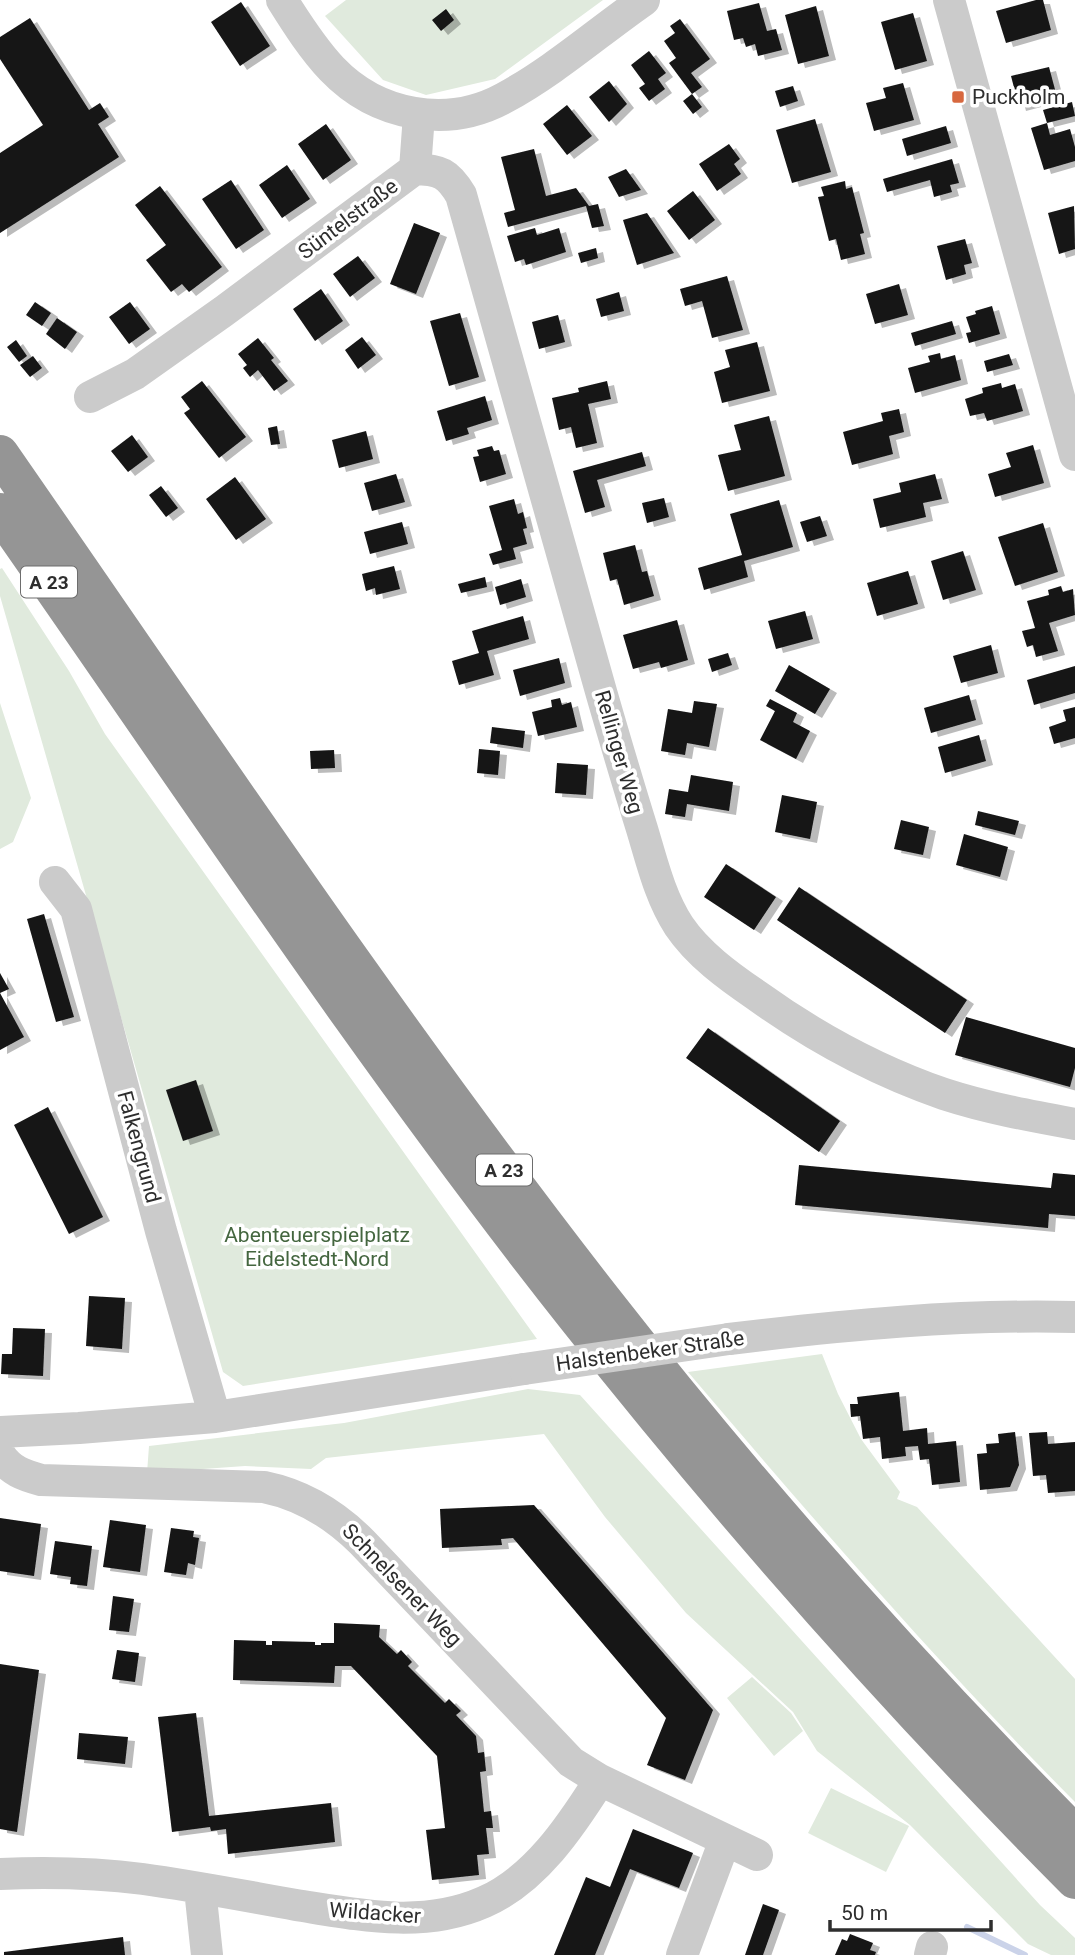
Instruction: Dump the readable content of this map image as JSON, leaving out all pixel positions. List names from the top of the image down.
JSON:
{
  "streets": {
    "highway": ["A 23"],
    "street": [
      "Süntelstraße",
      "Rellinger Weg",
      "Falkengrund",
      "Halstenbeker Straße",
      "Schnelsener Weg",
      "Wildacker"
    ]
  },
  "crossings": [
    ["Süntelstraße", "Rellinger Weg"],
    ["Falkengrund", "Halstenbeker Straße"],
    ["Schnelsener Weg", "Wildacker"]
  ],
  "parks": ["Abenteuerspielplatz Eidelstedt-Nord"],
  "places": {
    "transit": ["Puckholm"]
  },
  "scale_bar": "50 m"
}
